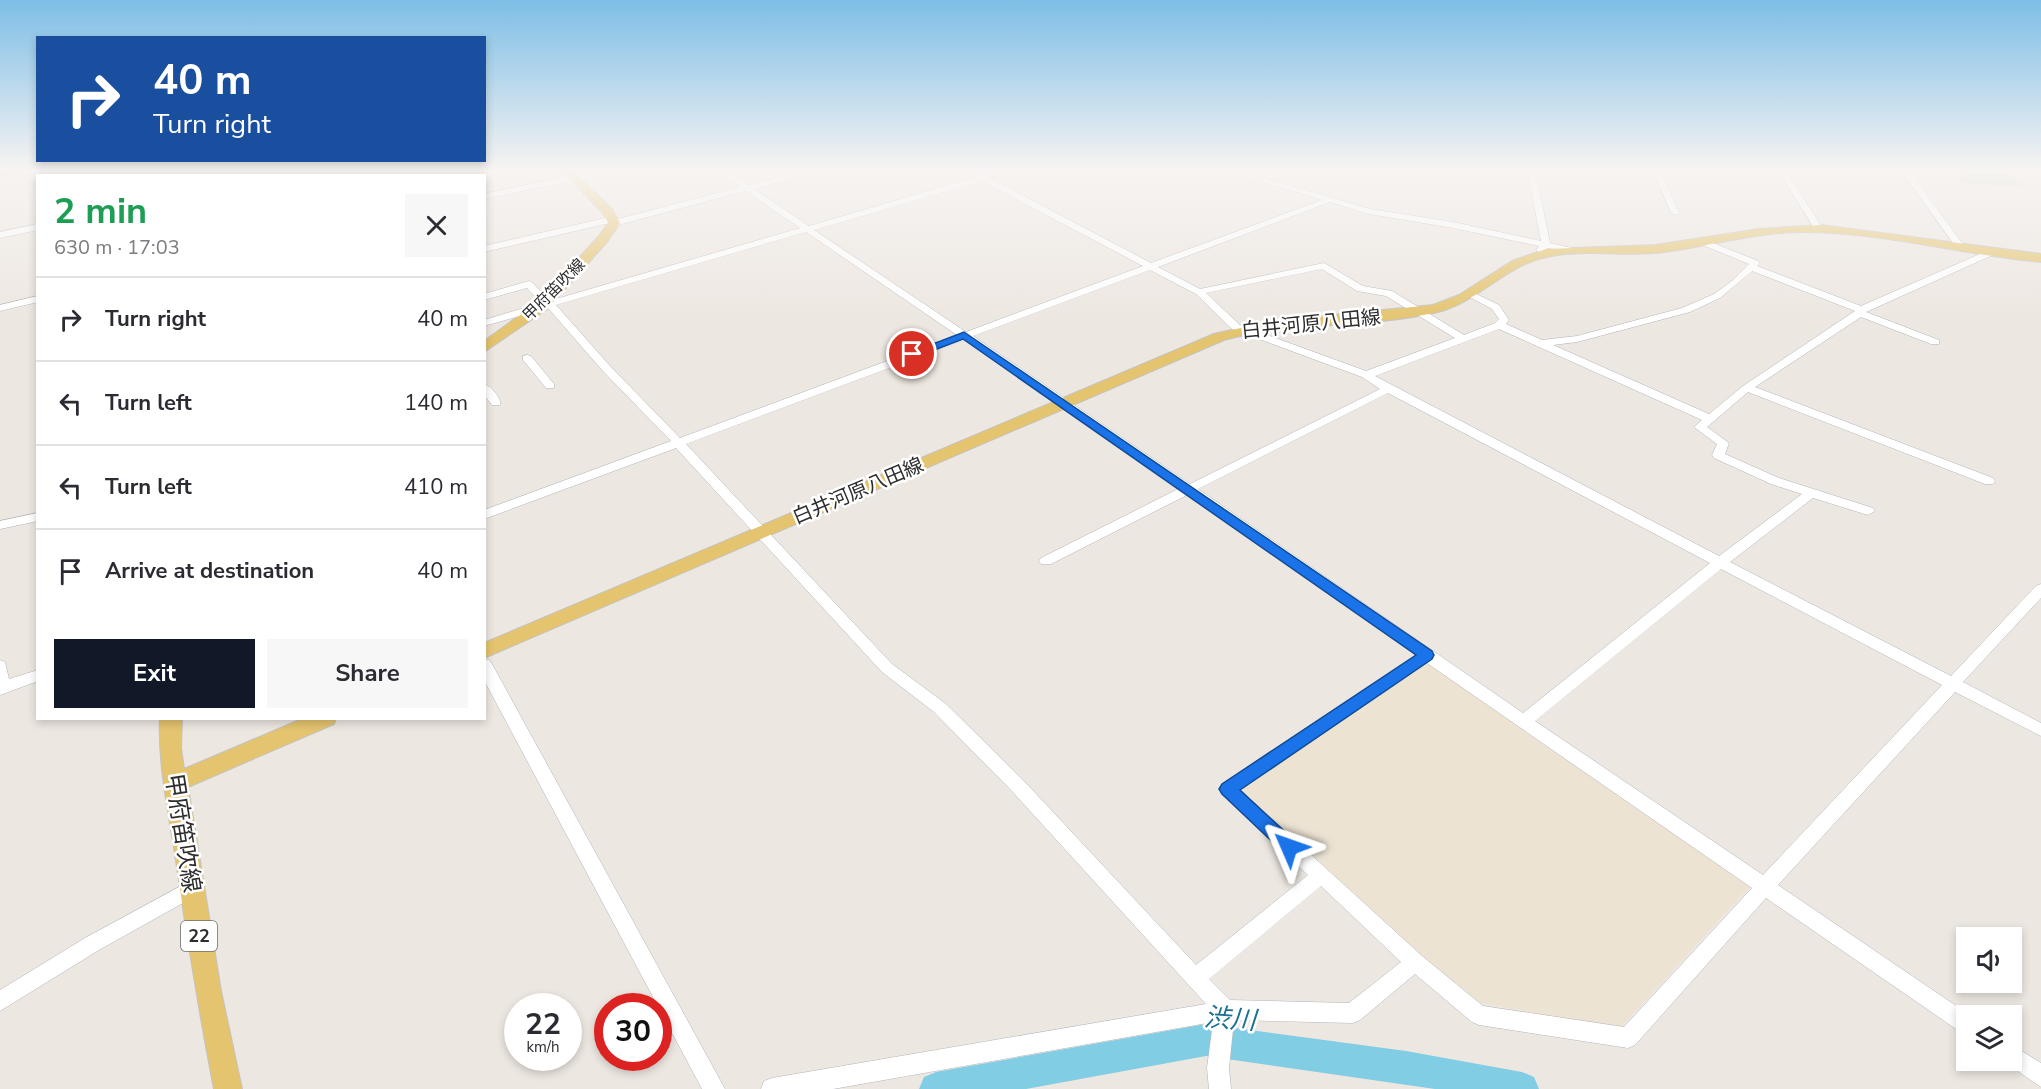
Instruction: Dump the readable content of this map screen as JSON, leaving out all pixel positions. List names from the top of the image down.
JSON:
{
  "streets": {
    "main road": ["甲府笛吹線", "白井河原八田線", "22"]
  },
  "water": ["渋川"],
  "page": {
    "turn": ["40 m", "Turn right"],
    "heading": ["2 min", "630 m · 17:03"],
    "list": [
      {
        "name": "Turn right",
        "value": "40 m"
      },
      {
        "name": "Turn left",
        "value": "140 m"
      },
      {
        "name": "Turn left",
        "value": "410 m"
      },
      {
        "name": "Arrive at destination",
        "value": "40 m"
      }
    ],
    "buttons": ["Exit", "Share"],
    "speed": "22 km/h",
    "limit": "30"
  }
}
